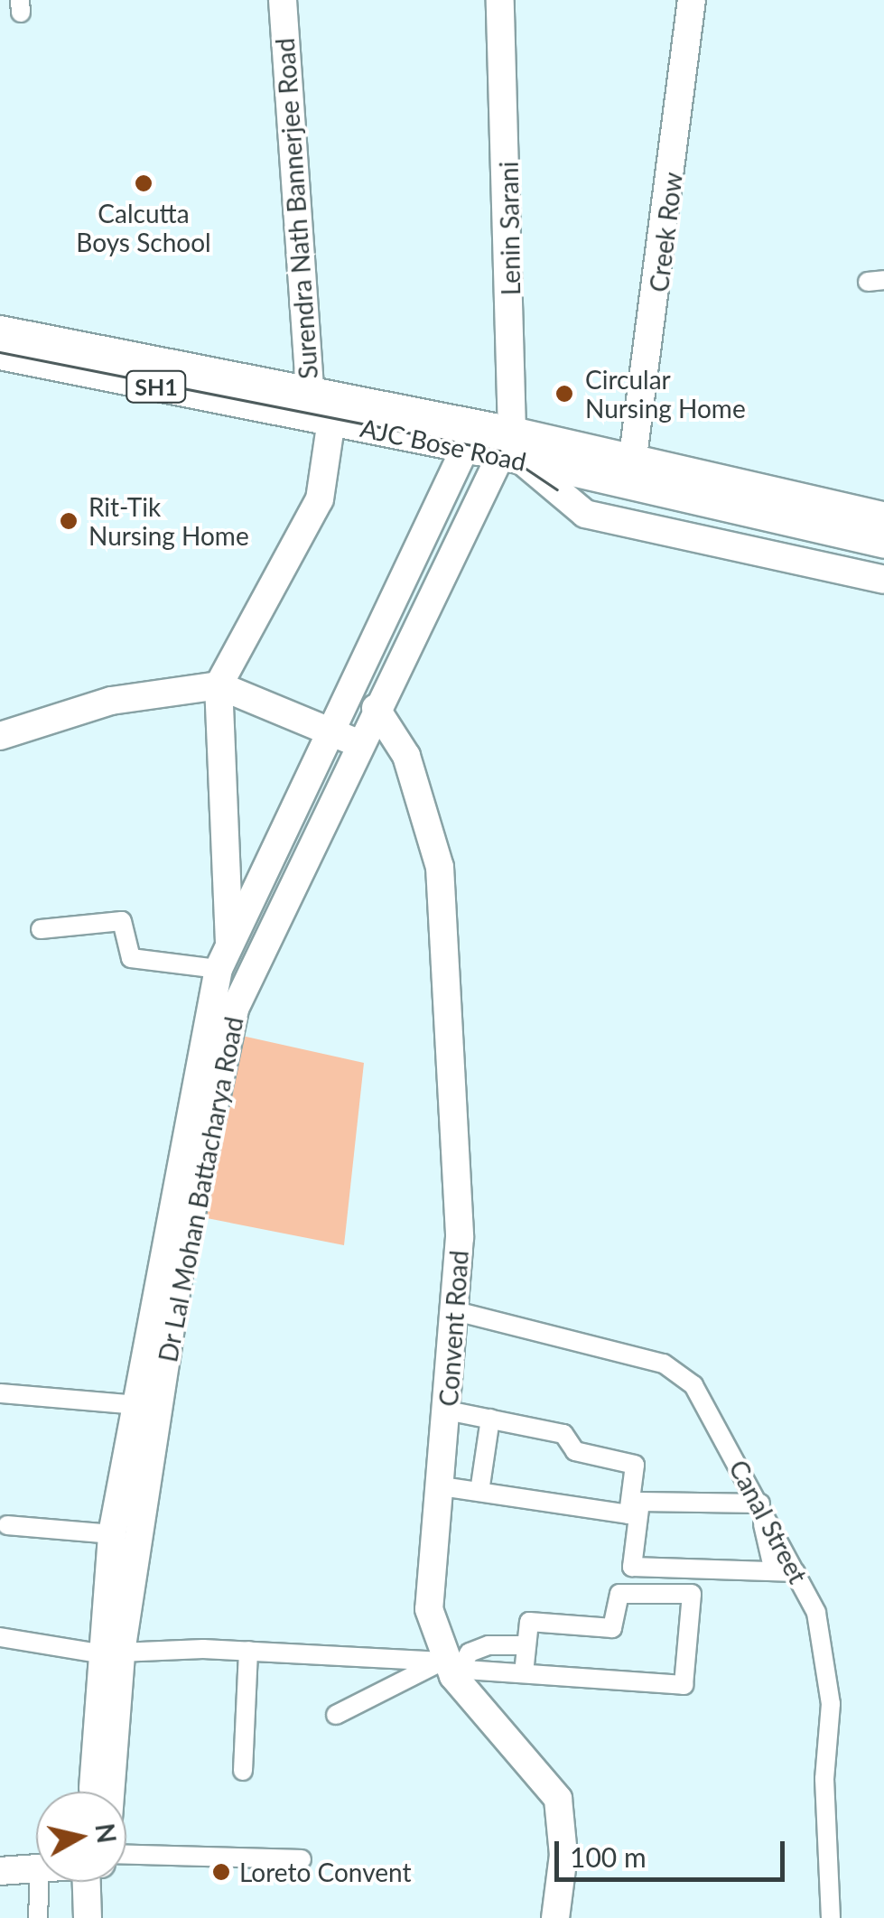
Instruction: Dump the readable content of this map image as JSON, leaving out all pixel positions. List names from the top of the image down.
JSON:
{
  "streets": {
    "main road": [
      "Surendra Nath Bannerjee Road",
      "Lenin Sarani",
      "Creek Row",
      "SH1",
      "AJC Bose Road",
      "Dr Lal Mohan Battacharya Road",
      "Convent Road"
    ],
    "street": ["Canal Street"]
  },
  "crossings": [
    ["Surendra Nath Bannerjee Road", "AJC Bose Road"],
    ["Lenin Sarani", "AJC Bose Road"],
    ["Lenin Sarani", "Dr Lal Mohan Battacharya Road"],
    ["Creek Row", "AJC Bose Road"],
    ["AJC Bose Road", "Dr Lal Mohan Battacharya Road"],
    ["Dr Lal Mohan Battacharya Road", "Convent Road"],
    ["Convent Road", "Canal Street"]
  ],
  "places": [
    "Calcutta Boys School",
    "Circular Nursing Home",
    "Rit-Tik Nursing Home",
    "Loreto Convent"
  ],
  "scale_bar": "100 m",
  "north": "right"
}
